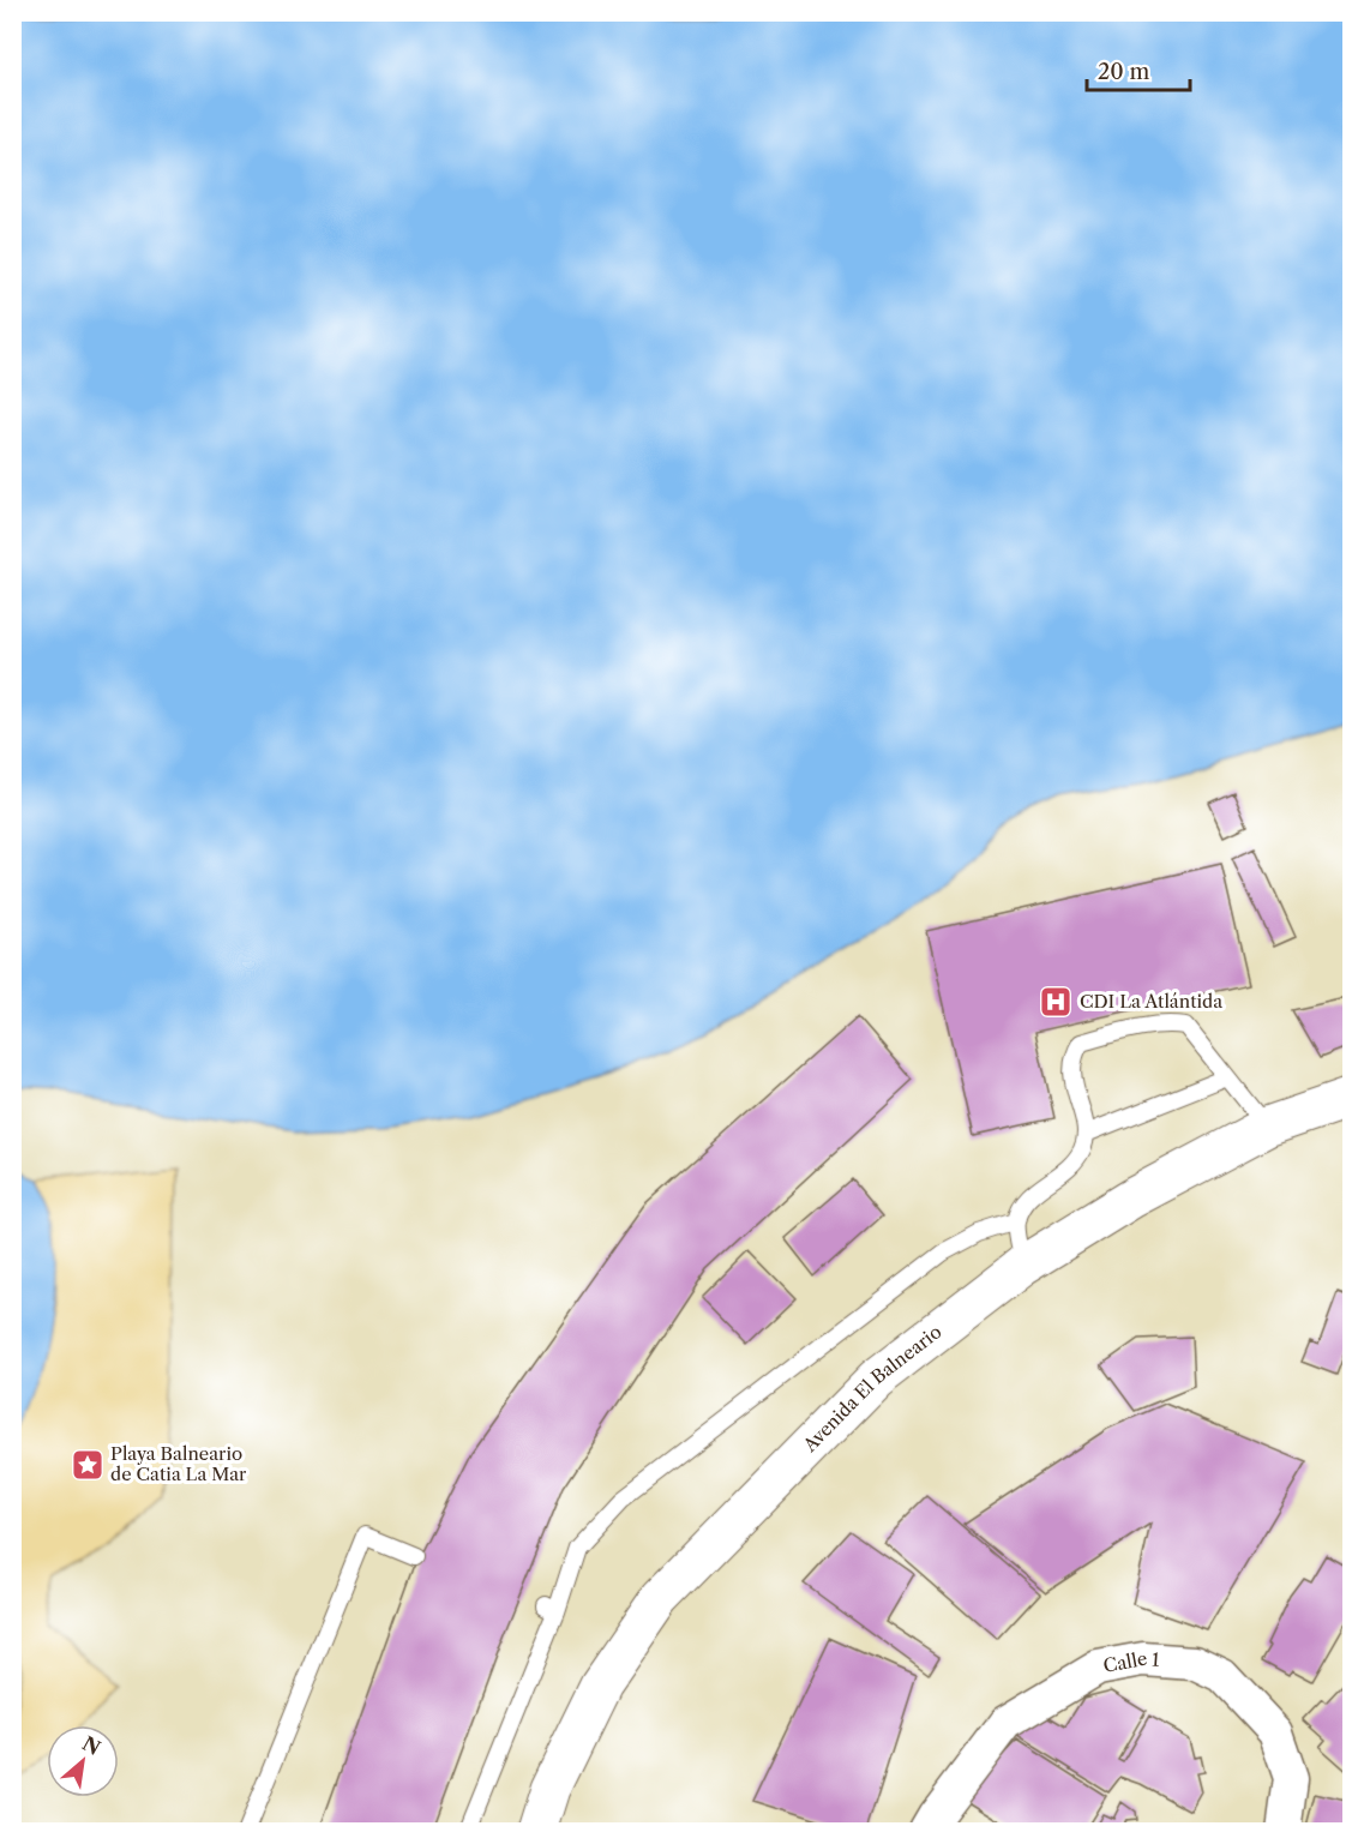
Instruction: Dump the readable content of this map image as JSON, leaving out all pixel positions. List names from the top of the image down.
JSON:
{
  "streets": {
    "street": ["Avenida El Balneario", "Calle 1"]
  },
  "places": {
    "hospital": ["CDI La Atlántida"],
    "place": ["Playa Balneario de Catia La Mar"]
  },
  "scale_bar": "20 m",
  "north": "top right"
}
